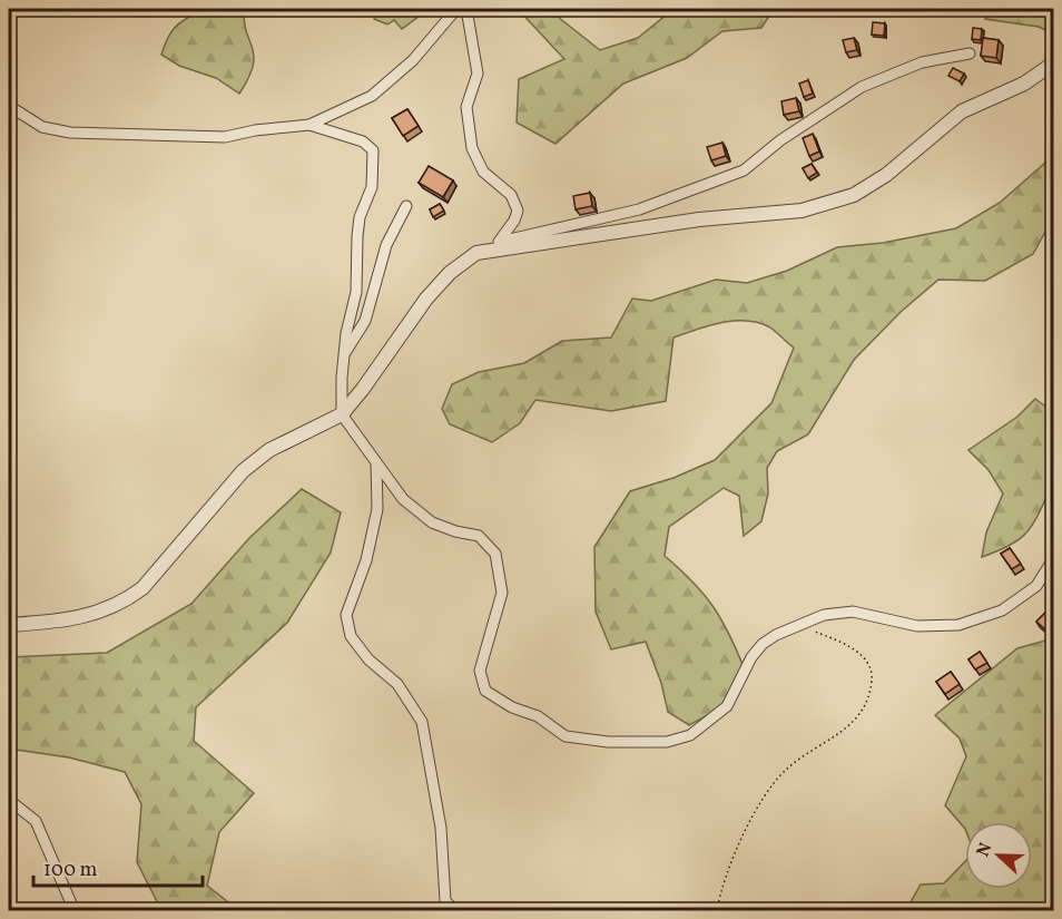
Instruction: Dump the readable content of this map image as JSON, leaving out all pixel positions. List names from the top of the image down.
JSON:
{
  "scale_bar": "100 m",
  "north": "left"
}
